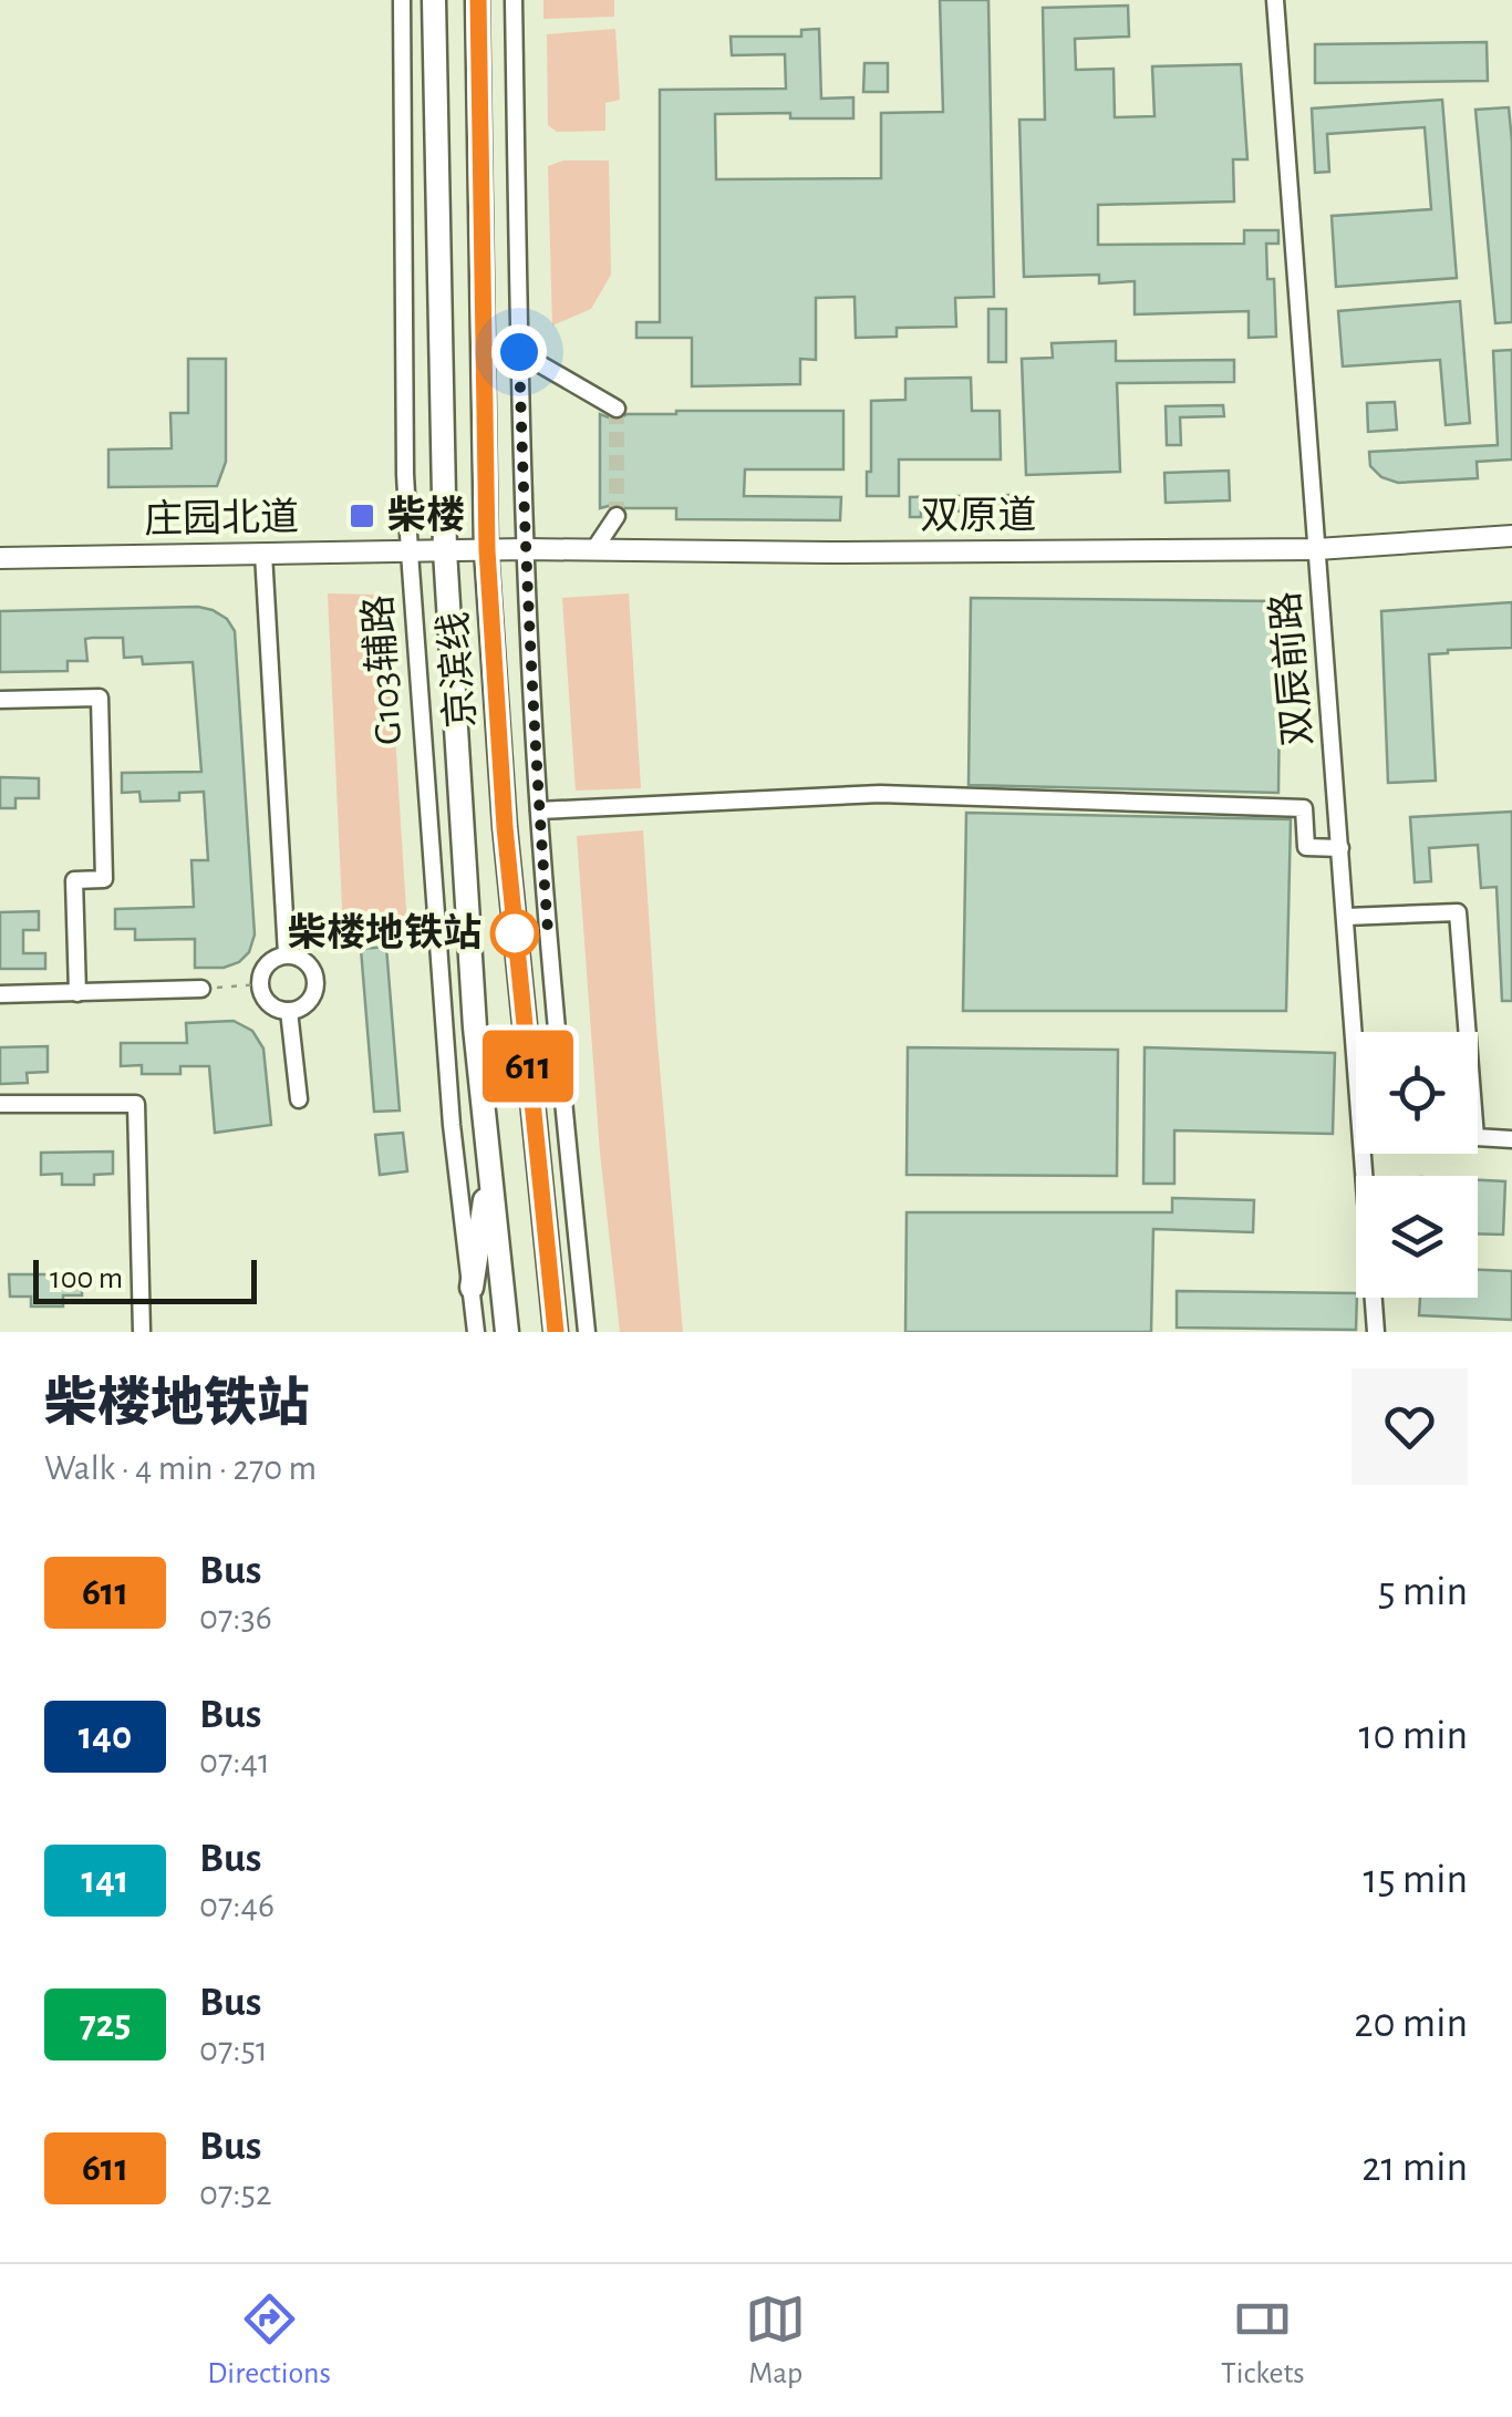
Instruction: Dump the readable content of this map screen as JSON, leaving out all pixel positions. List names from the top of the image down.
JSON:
{
  "streets": {
    "highway": ["京滨线"],
    "main road": ["双原道", "庄园北道"],
    "street": ["双辰前路", "G103辅路"]
  },
  "crossings": [
    ["双原道", "庄园北道"],
    ["双原道", "双辰前路"],
    ["双原道", "京滨线"],
    ["庄园北道", "G103辅路"],
    ["庄园北道", "京滨线"]
  ],
  "places": {
    "transit": ["柴楼"],
    "other": ["柴楼地铁站"]
  },
  "lines": ["bus line 611"],
  "scale_bar": "100 m",
  "page": {
    "on_map": "611",
    "scale": "100 m",
    "heading": ["柴楼地铁站", "Walk · 4 min · 270 m"],
    "list": [
      {
        "mark": "611",
        "name": "Bus",
        "note": "07:36",
        "value": "5 min"
      },
      {
        "mark": "140",
        "name": "Bus",
        "note": "07:41",
        "value": "10 min"
      },
      {
        "mark": "141",
        "name": "Bus",
        "note": "07:46",
        "value": "15 min"
      },
      {
        "mark": "725",
        "name": "Bus",
        "note": "07:51",
        "value": "20 min"
      },
      {
        "mark": "611",
        "name": "Bus",
        "note": "07:52",
        "value": "21 min"
      }
    ],
    "tabs": ["Directions", "Map", "Tickets"]
  }
}
